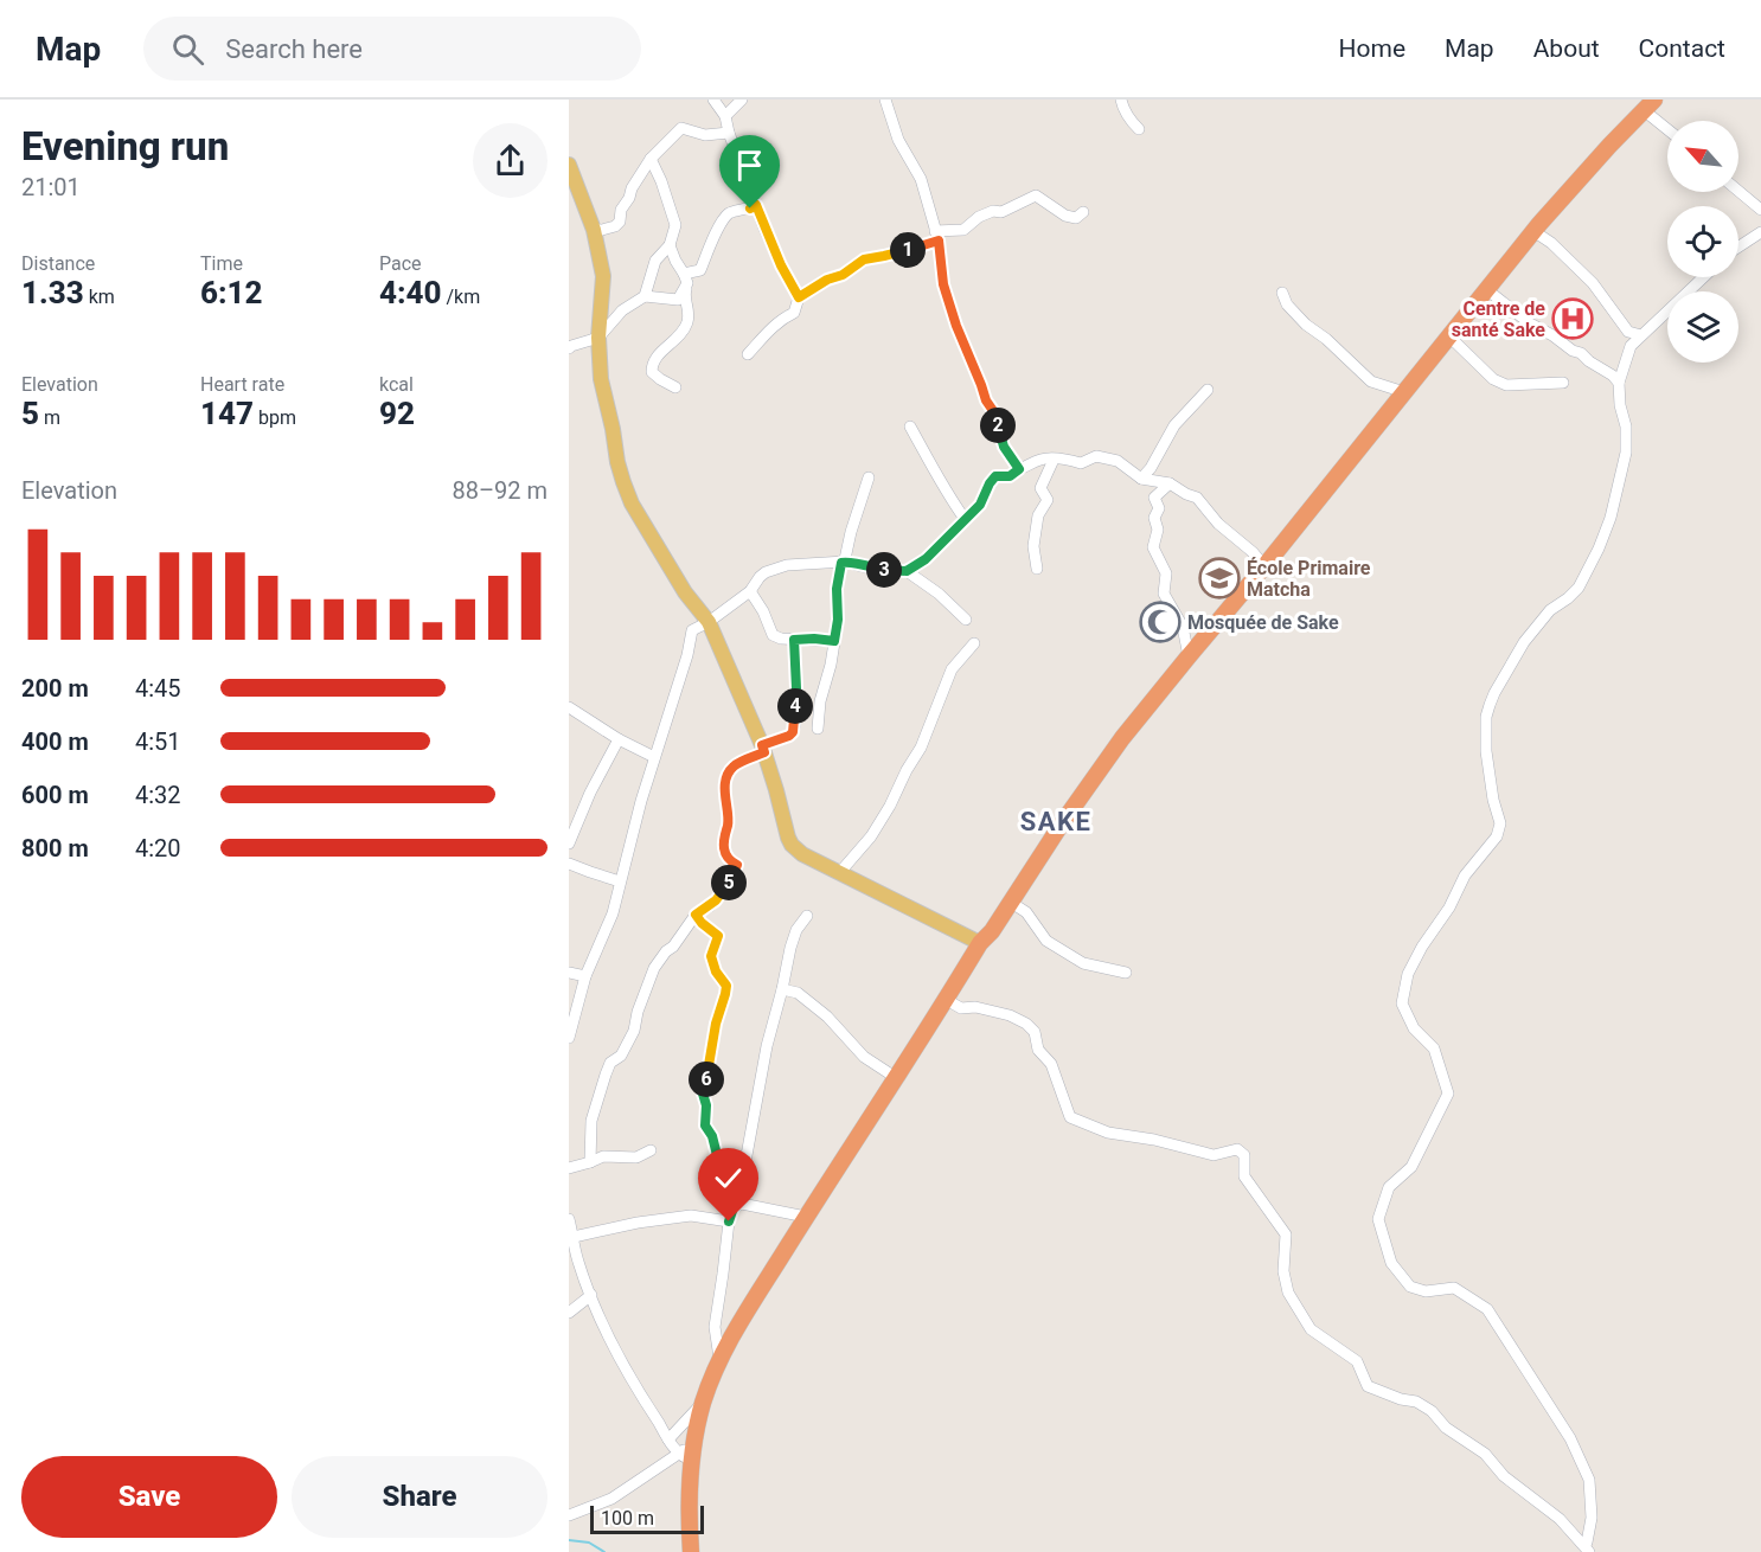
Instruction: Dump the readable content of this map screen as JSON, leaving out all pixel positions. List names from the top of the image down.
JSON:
{
  "districts": ["SAKE"],
  "places": {
    "hospital": ["Centre de santé Sake"],
    "school or university": ["École Primaire Matcha"],
    "mosque": ["Mosquée de Sake"]
  },
  "scale_bar": "100 m",
  "north": "top left",
  "page": {
    "header": "Map",
    "search": "Search here",
    "nav": [
      "Home",
      "Map",
      "About",
      "Contact"
    ],
    "heading": ["Evening run", "21:01"],
    "stats": [
      ["Distance", "1.33 km"],
      ["Time", "6:12"],
      ["Pace", "4:40 /km"],
      ["Elevation", "5 m"],
      ["Heart rate", "147 bpm"],
      ["kcal", "92"]
    ],
    "pins": [
      "1",
      "2",
      "3",
      "4",
      "5",
      "6"
    ],
    "chart": ["Elevation", "88–92 m"],
    "list": [
      {
        "name": "200 m",
        "note": "4:45"
      },
      {
        "name": "400 m",
        "note": "4:51"
      },
      {
        "name": "600 m",
        "note": "4:32"
      },
      {
        "name": "800 m",
        "note": "4:20"
      }
    ],
    "buttons": ["Save", "Share"],
    "scale": "100 m"
  }
}
